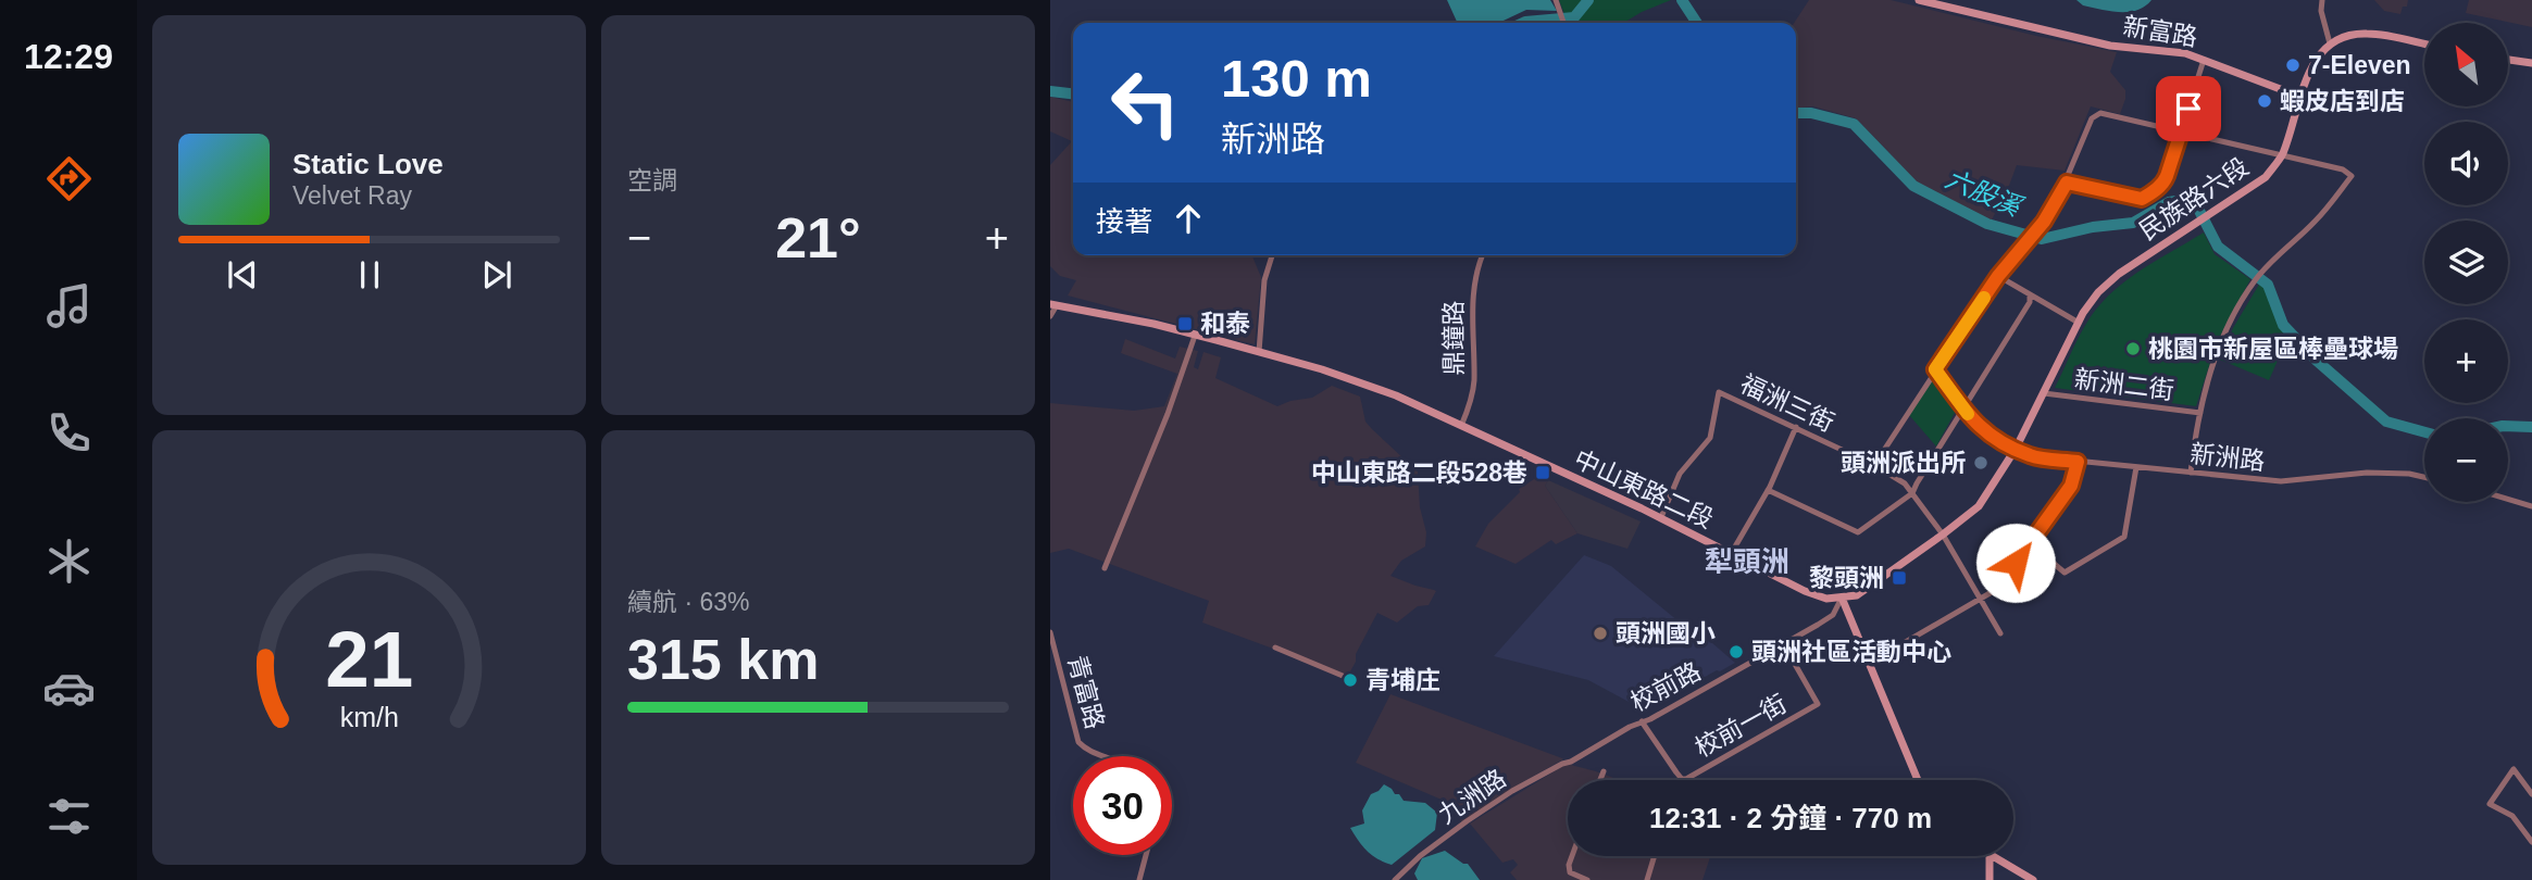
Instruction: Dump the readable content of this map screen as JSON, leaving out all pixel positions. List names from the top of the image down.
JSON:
{
  "streets": {
    "main road": ["新富路", "民族路六段", "中山東路二段"],
    "street": [
      "鼎鐘路",
      "新洲二街",
      "福洲三街",
      "新洲路",
      "校前路",
      "青富路",
      "校前一街",
      "九洲路"
    ]
  },
  "crossings": [
    ["新富路", "民族路六段"],
    ["鼎鐘路", "中山東路二段"],
    ["福洲三街", "中山東路二段"],
    ["中山東路二段", "校前路"],
    ["校前路", "校前一街"],
    ["校前路", "九洲路"]
  ],
  "districts": ["犁頭洲"],
  "water": ["六股溪"],
  "places": {
    "other": [
      "7-Eleven",
      "蝦皮店到店",
      "桃園市新屋區棒壘球場",
      "頭洲派出所",
      "頭洲國小",
      "頭洲社區活動中心",
      "青埔庄"
    ],
    "transit": ["和泰", "中山東路二段528巷", "黎頭洲"]
  },
  "north": "top left",
  "page": {
    "tabs": "12:29",
    "tile": [
      "空調",
      ["續航 · 63%", "315 km"]
    ],
    "map_buttons": ["+", "−"],
    "turn": ["130 m", "新洲路"],
    "song": ["Static Love", "Velvet Ray"],
    "then": "接著",
    "heat": ["−", "21°", "+"],
    "limit": "30",
    "trip": "12:31 · 2 分鐘 · 770 m",
    "gauge": ["21", "km/h"]
  }
}
